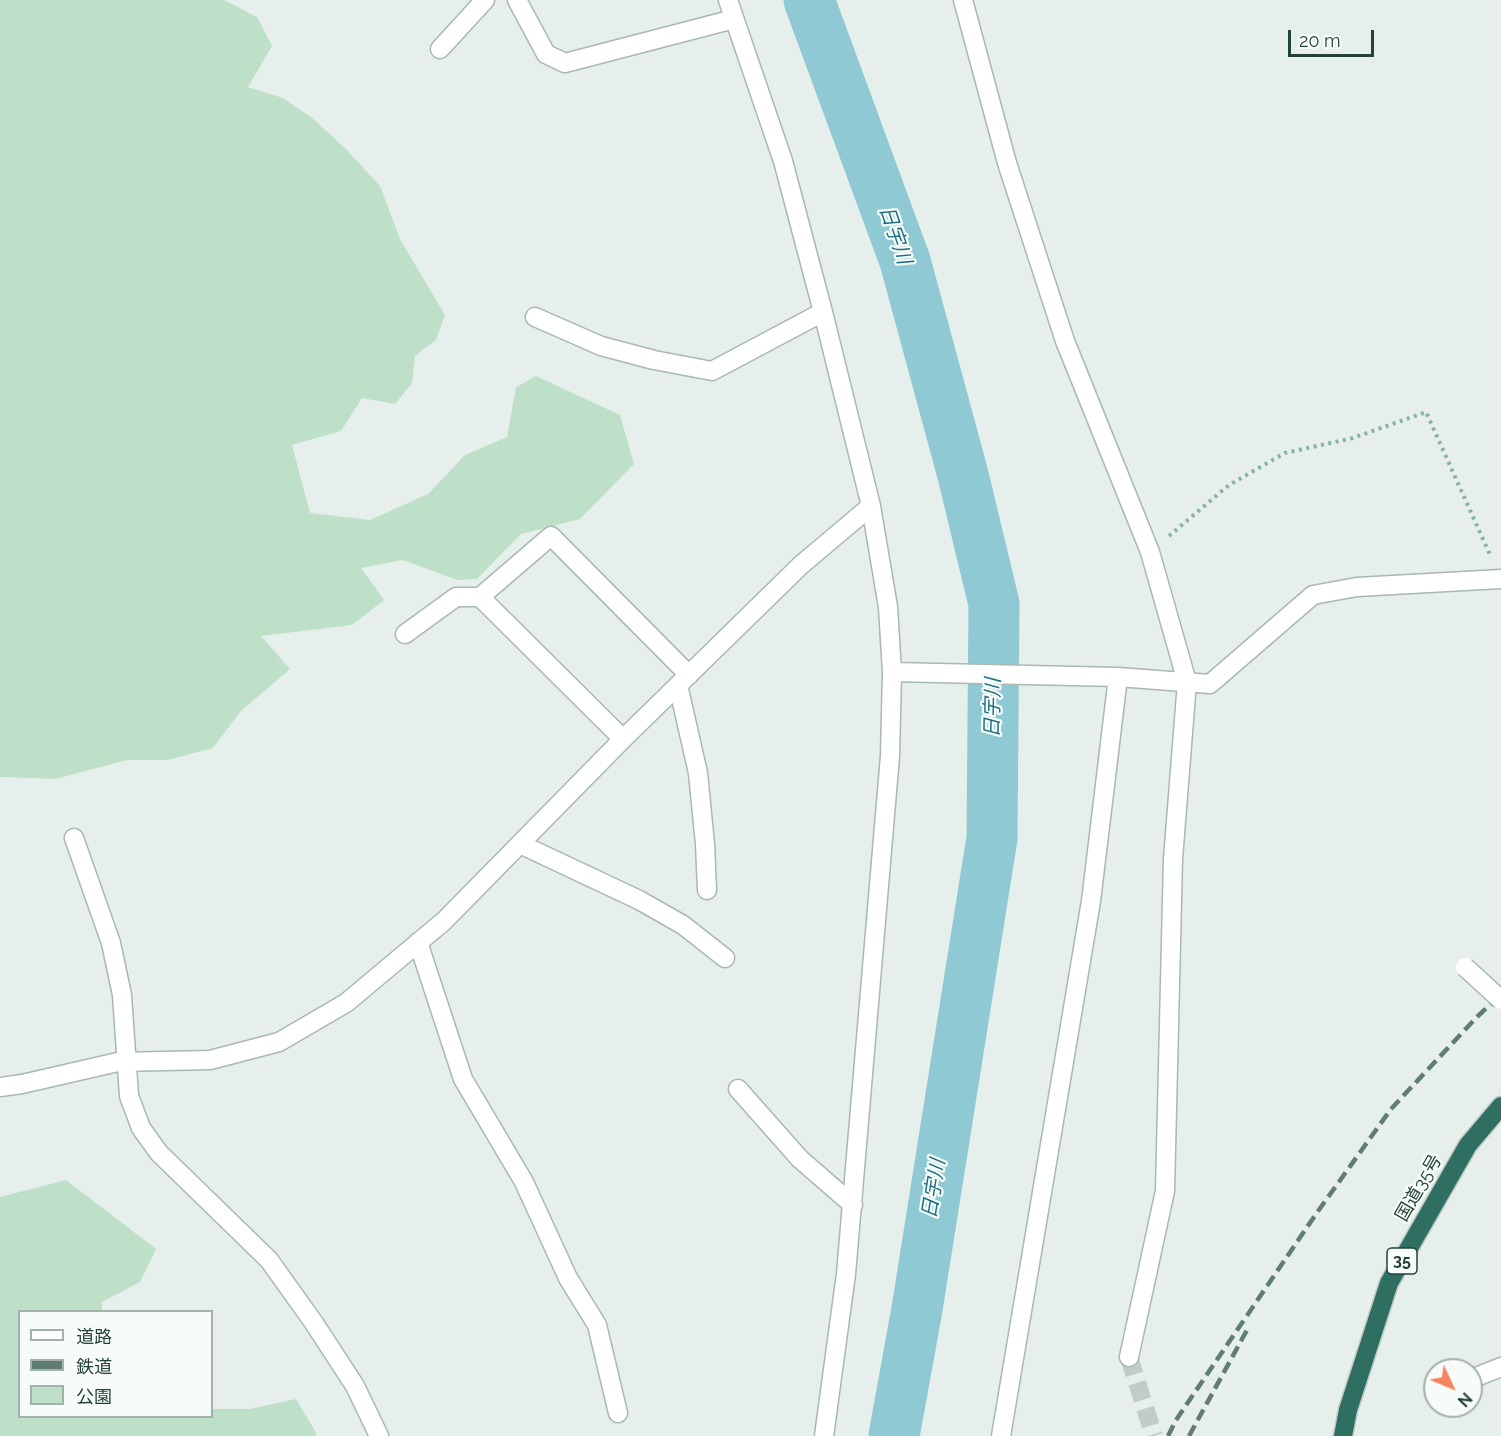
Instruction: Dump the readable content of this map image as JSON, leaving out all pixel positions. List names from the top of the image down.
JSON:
{
  "streets": {
    "highway": ["国道35号", "35"]
  },
  "water": ["日宇川"],
  "legend": ["道路", "鉄道", "公園"],
  "scale_bar": "20 m",
  "north": "bottom right"
}
